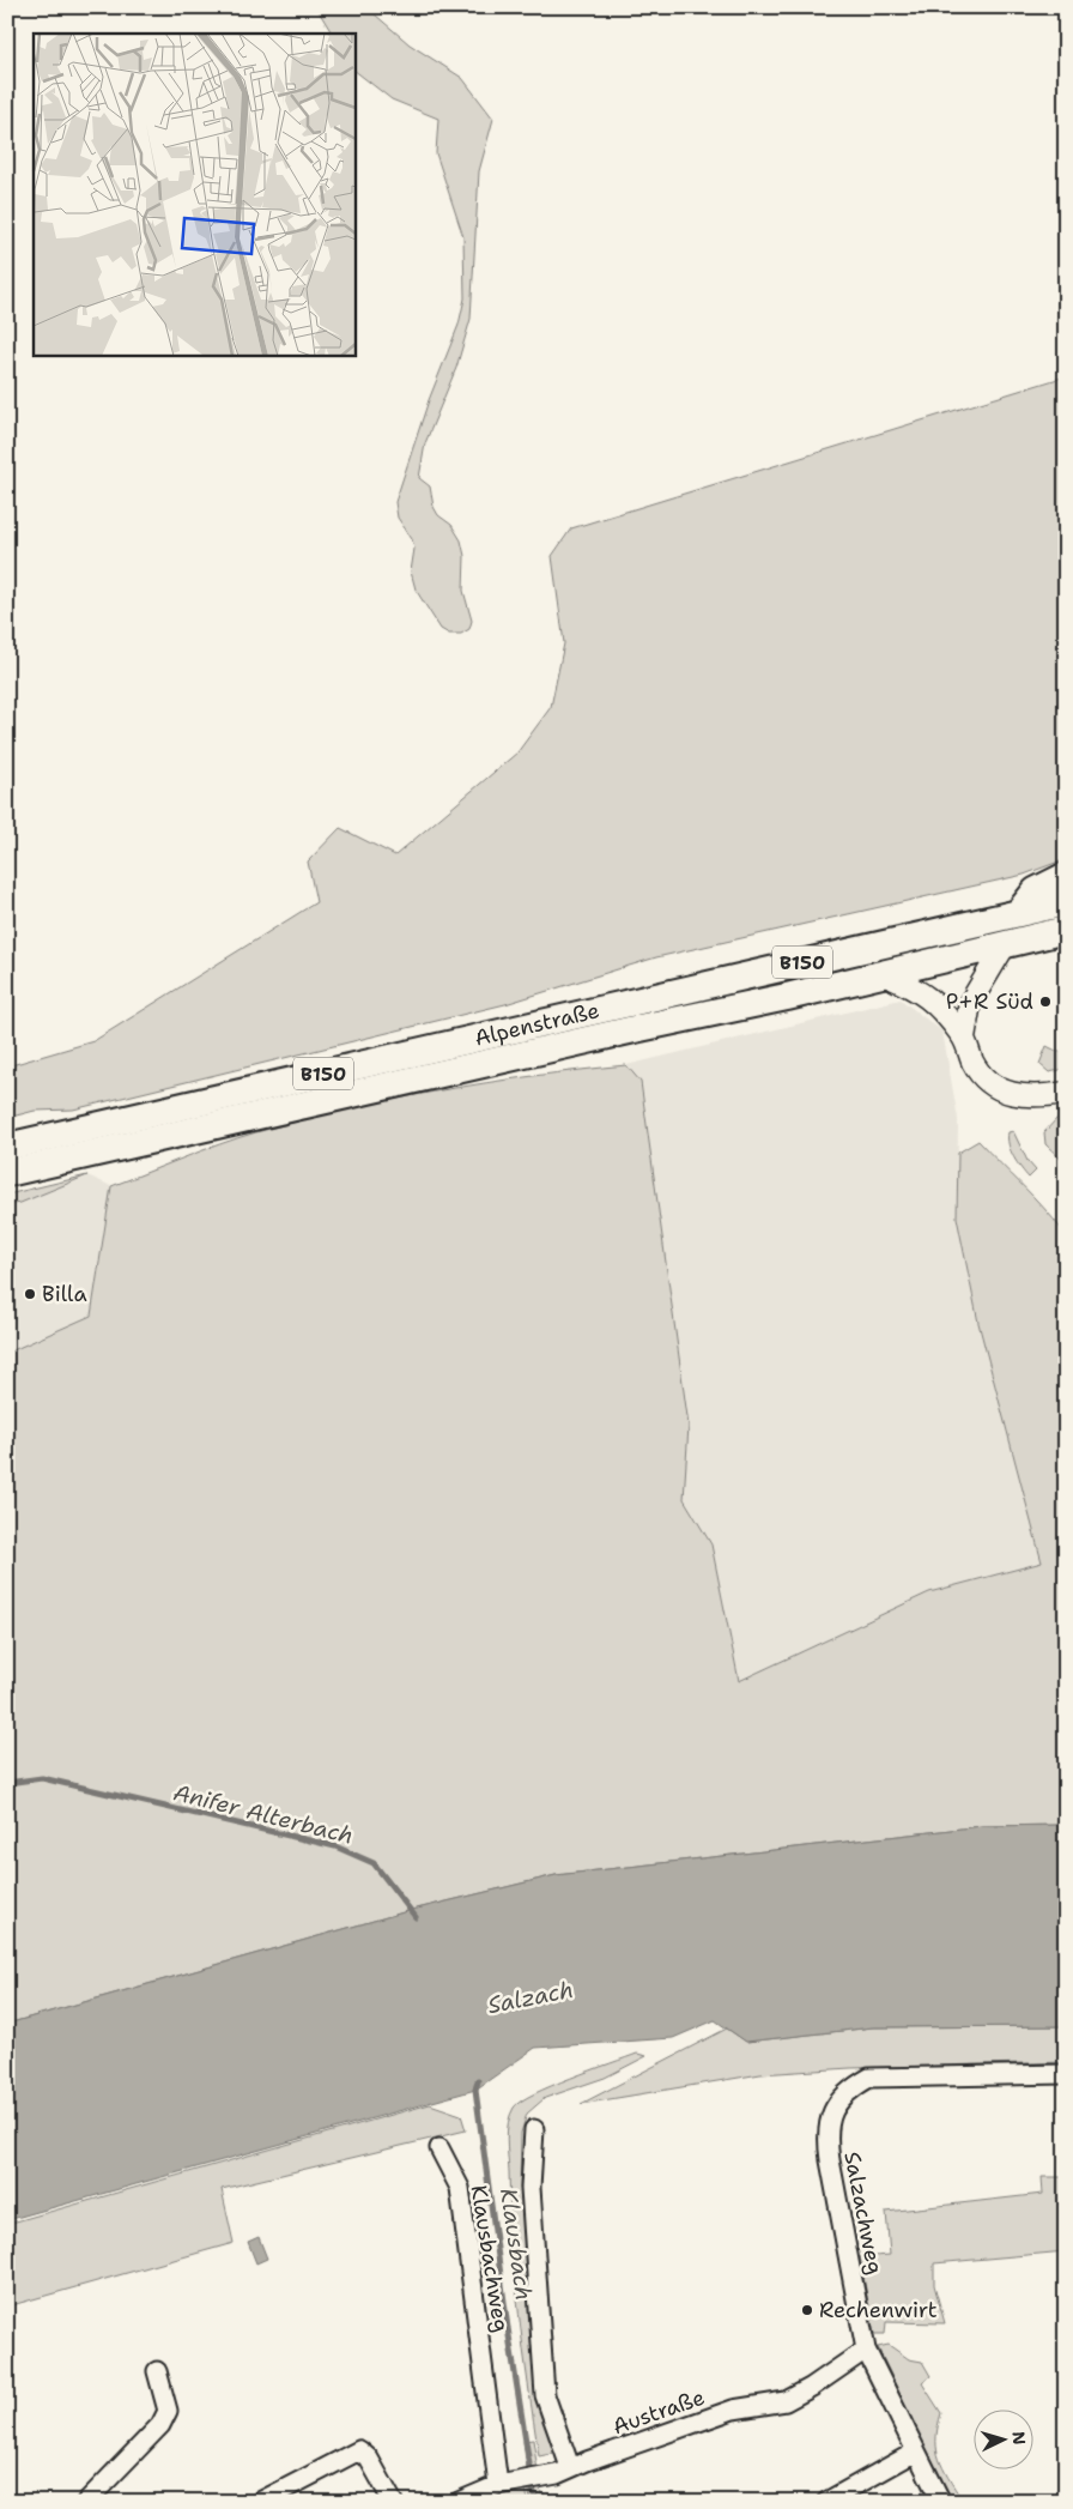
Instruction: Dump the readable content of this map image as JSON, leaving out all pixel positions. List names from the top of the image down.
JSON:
{
  "streets": {
    "main road": ["B150", "Alpenstraße"],
    "street": ["Salzachweg", "Klausbachweg", "Austraße"]
  },
  "crossings": [
    ["Salzachweg", "Austraße"],
    ["Klausbachweg", "Austraße"]
  ],
  "water": ["Anifer Alterbach", "Salzach", "Klausbach"],
  "places": ["P+R Süd", "Billa", "Rechenwirt"],
  "north": "right"
}
